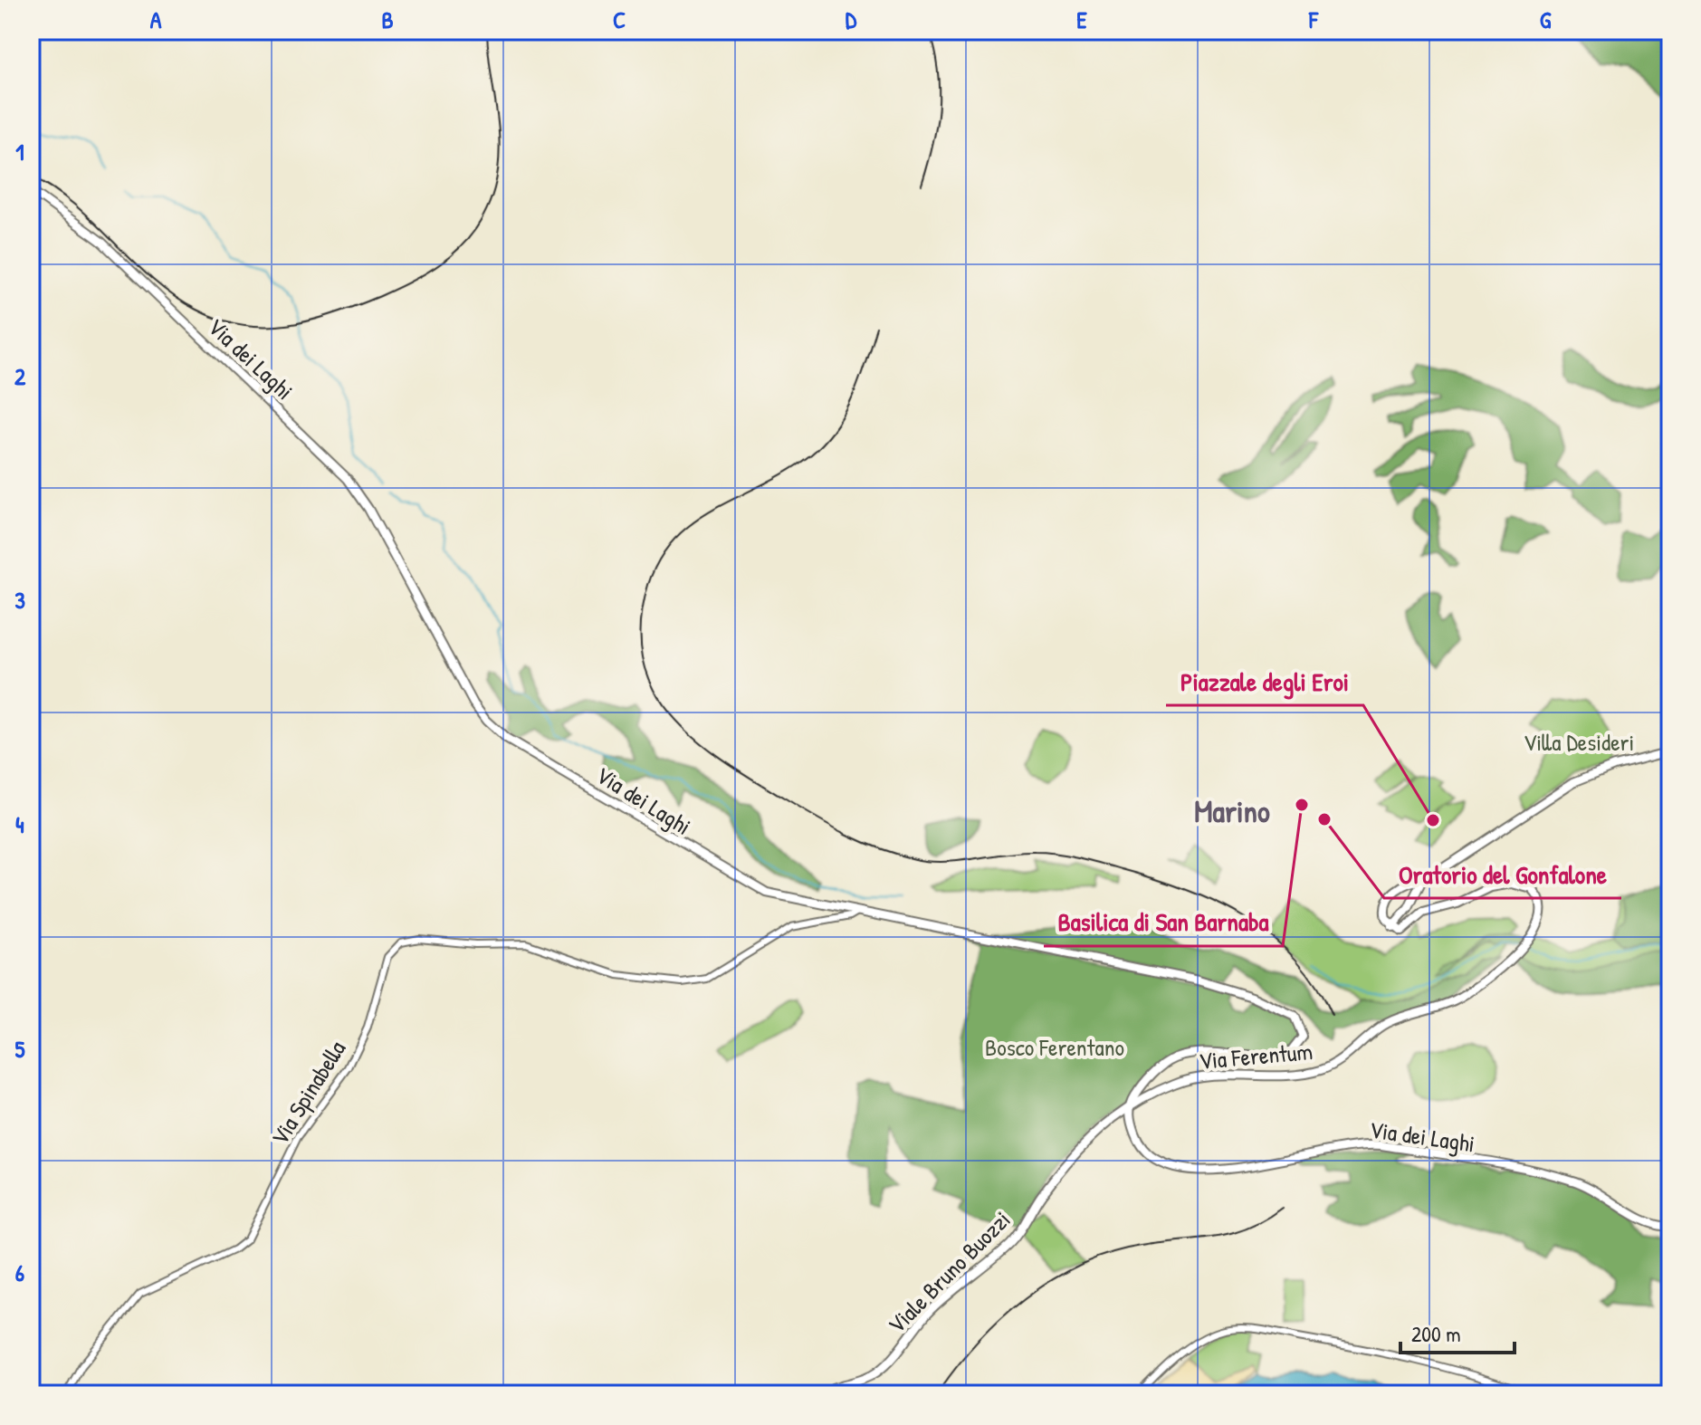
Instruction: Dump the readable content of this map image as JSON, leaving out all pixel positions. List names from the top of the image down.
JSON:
{
  "streets": {
    "main road": ["Via dei Laghi", "Via Ferentum", "Viale Bruno Buozzi"],
    "street": ["Via Spinabella"]
  },
  "crossings": [
    ["Via dei Laghi", "Via Ferentum"],
    ["Via dei Laghi", "Via Spinabella"]
  ],
  "districts": ["Marino"],
  "parks": ["Villa Desideri", "Bosco Ferentano"],
  "places": ["Basilica di San Barnaba", "Oratorio del Gonfalone", "Piazzale degli Eroi"],
  "scale_bar": "200 m",
  "grid": {
    "columns": [
      "A",
      "B",
      "C",
      "D",
      "E",
      "F",
      "G"
    ],
    "rows": [
      "1",
      "2",
      "3",
      "4",
      "5",
      "6"
    ]
  }
}
